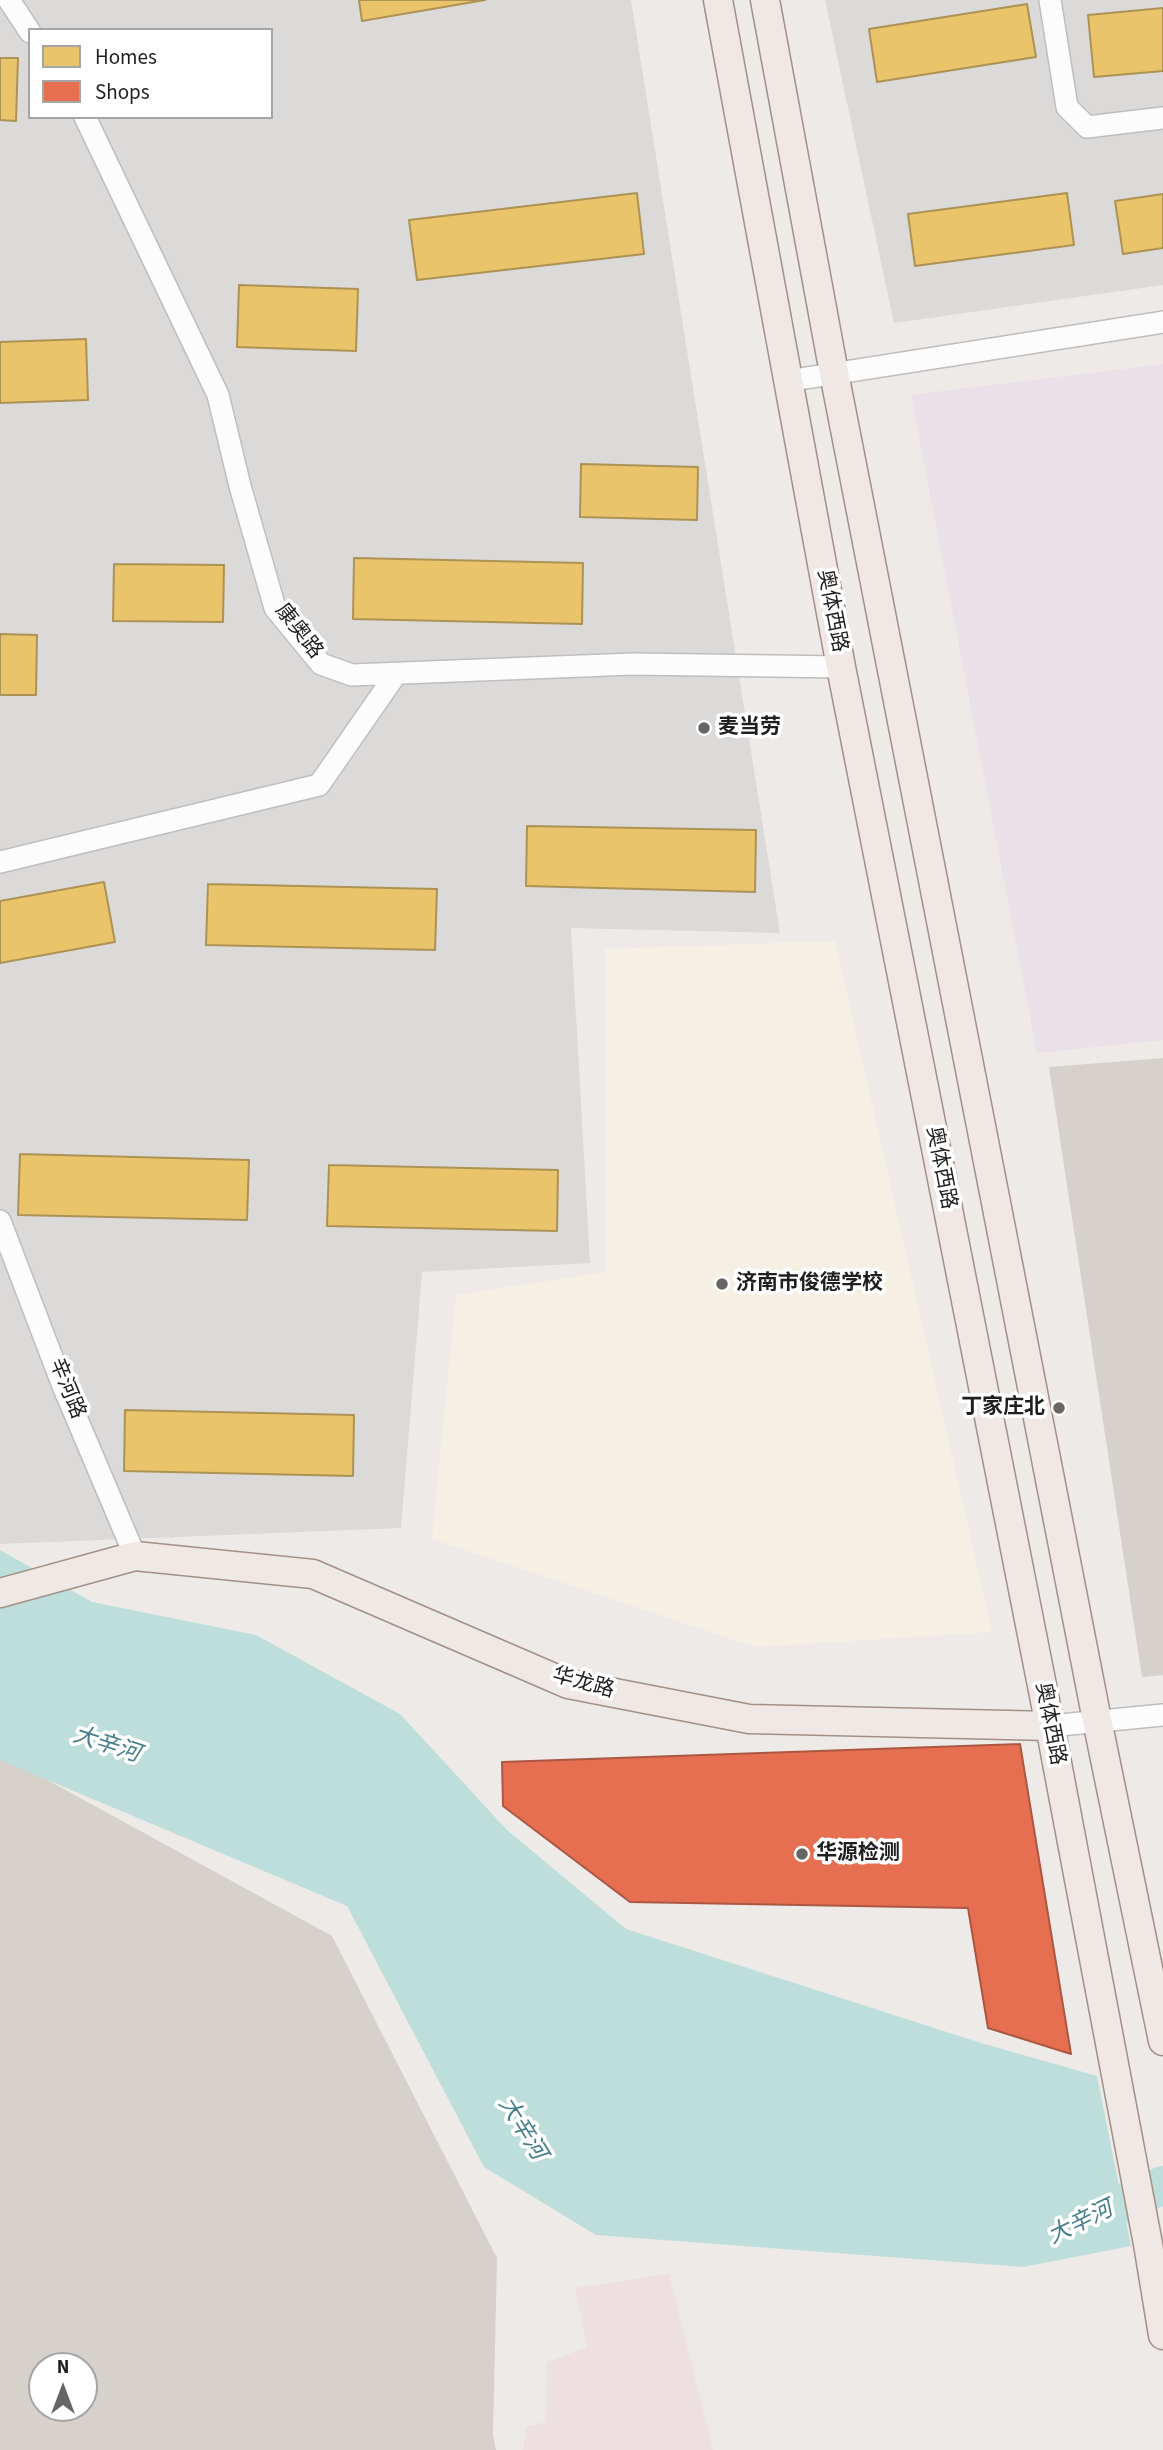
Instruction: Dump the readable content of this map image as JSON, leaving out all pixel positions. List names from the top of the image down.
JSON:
{
  "streets": {
    "main road": ["奥体西路", "华龙路"],
    "street": ["康奥路", "辛河路"]
  },
  "crossings": [
    ["奥体西路", "康奥路"],
    ["奥体西路", "华龙路"],
    ["辛河路", "华龙路"]
  ],
  "water": ["大辛河"],
  "places": [
    "麦当劳",
    "济南市俊德学校",
    "丁家庄北",
    "华源检测"
  ],
  "legend": ["Homes", "Shops"],
  "north": "top"
}
